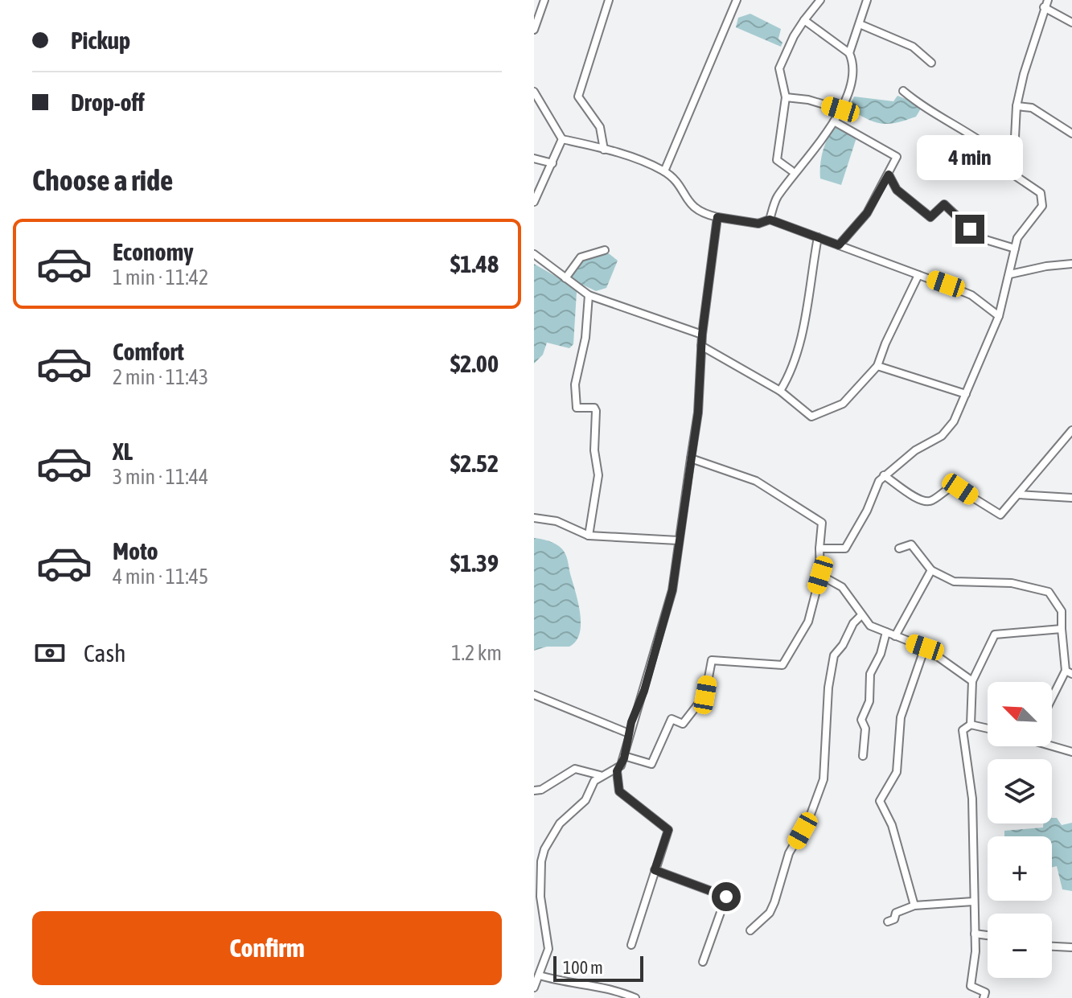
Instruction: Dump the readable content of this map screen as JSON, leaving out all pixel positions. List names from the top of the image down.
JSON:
{
  "scale_bar": "100 m",
  "north": "top left",
  "page": {
    "banner": ["Pickup", "Drop-off"],
    "bubble": "4 min",
    "heading": "Choose a ride",
    "list": [
      {
        "name": "Economy",
        "note": "1 min · 11:42",
        "value": "$1.48"
      },
      {
        "name": "Comfort",
        "note": "2 min · 11:43",
        "value": "$2.00"
      },
      {
        "name": "XL",
        "note": "3 min · 11:44",
        "value": "$2.52"
      },
      {
        "name": "Moto",
        "note": "4 min · 11:45",
        "value": "$1.39"
      }
    ],
    "pay": ["Cash", "1.2 km"],
    "map_buttons": ["+", "−"],
    "buttons": "Confirm",
    "scale": "100 m"
  }
}
